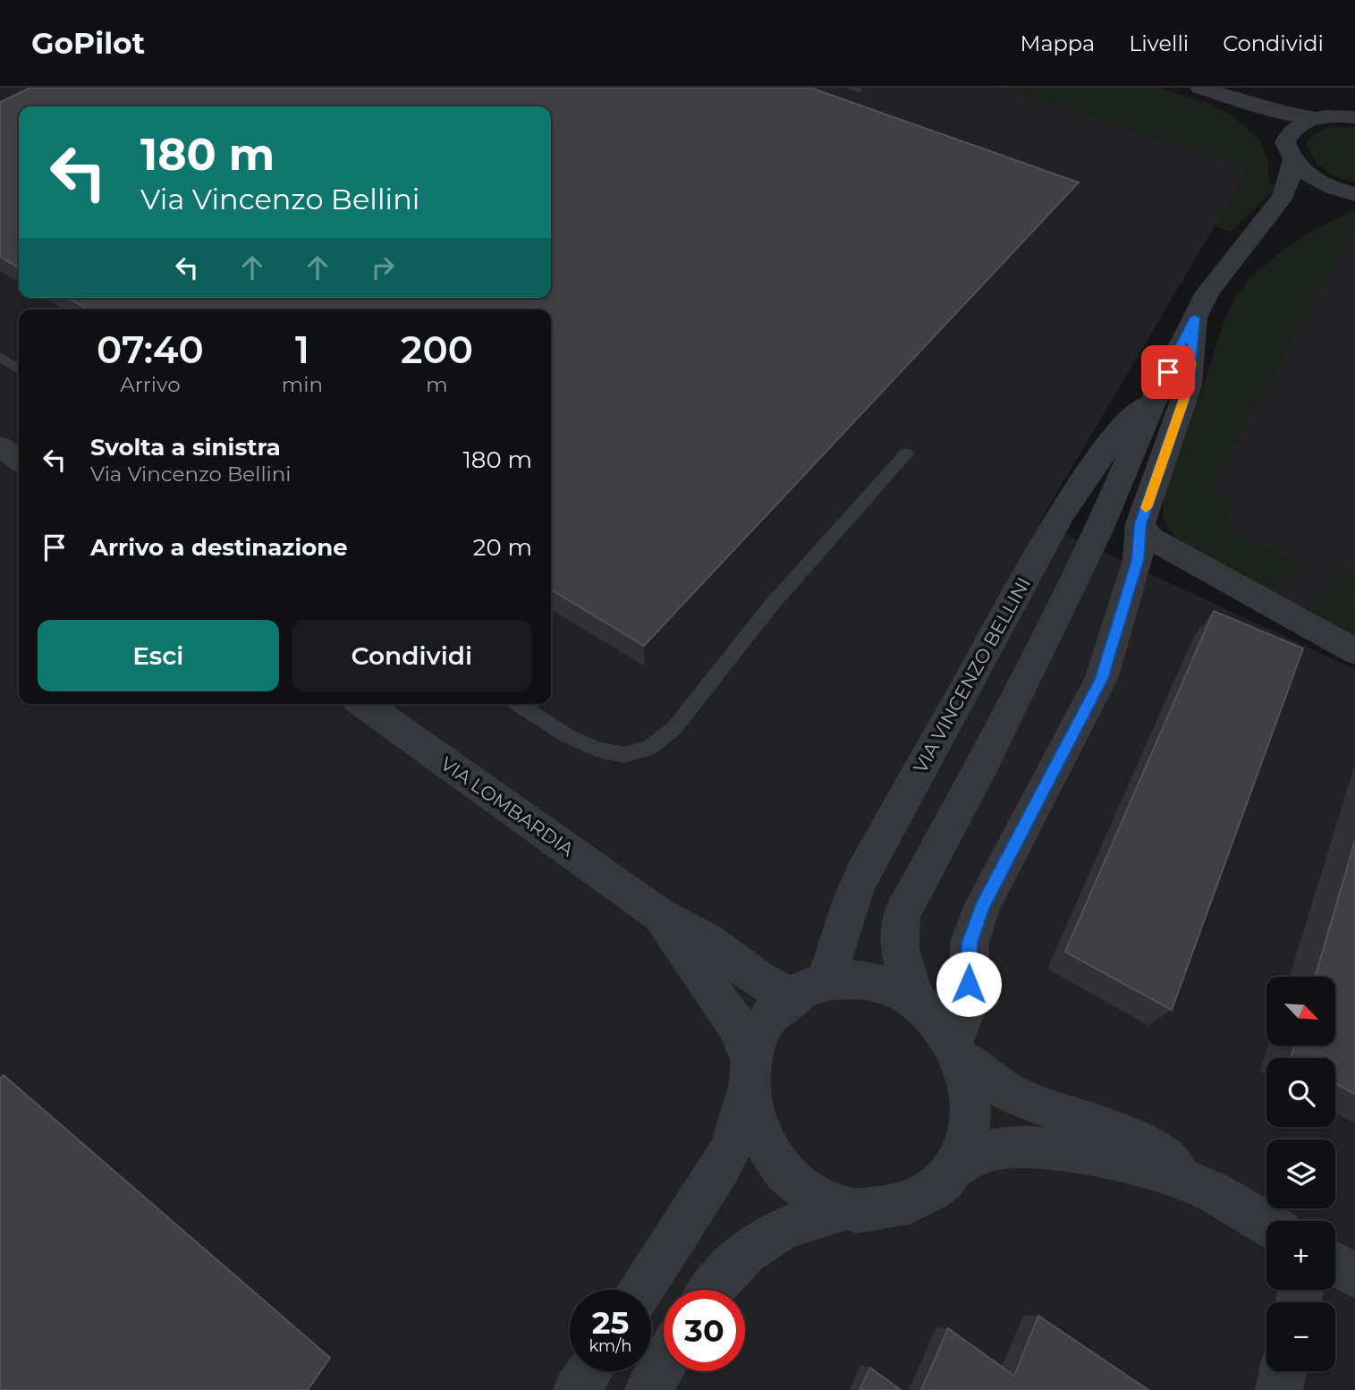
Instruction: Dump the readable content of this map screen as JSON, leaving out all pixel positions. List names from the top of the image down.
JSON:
{
  "streets": {
    "street": ["VIA VINCENZO BELLINI", "VIA LOMBARDIA"]
  },
  "north": "bottom right",
  "page": {
    "header": "GoPilot",
    "nav": ["Mappa", "Livelli", "Condividi"],
    "turn": ["180 m", "Via Vincenzo Bellini"],
    "eta": [
      "07:40",
      "Arrivo",
      "1",
      "min",
      "200",
      "m"
    ],
    "list": [
      {
        "name": "Svolta a sinistra",
        "note": "Via Vincenzo Bellini",
        "value": "180 m"
      },
      {
        "name": "Arrivo a destinazione",
        "value": "20 m"
      }
    ],
    "buttons": ["Esci", "Condividi"],
    "map_buttons": ["+", "−"],
    "speed": "25 km/h",
    "limit": "30"
  }
}
